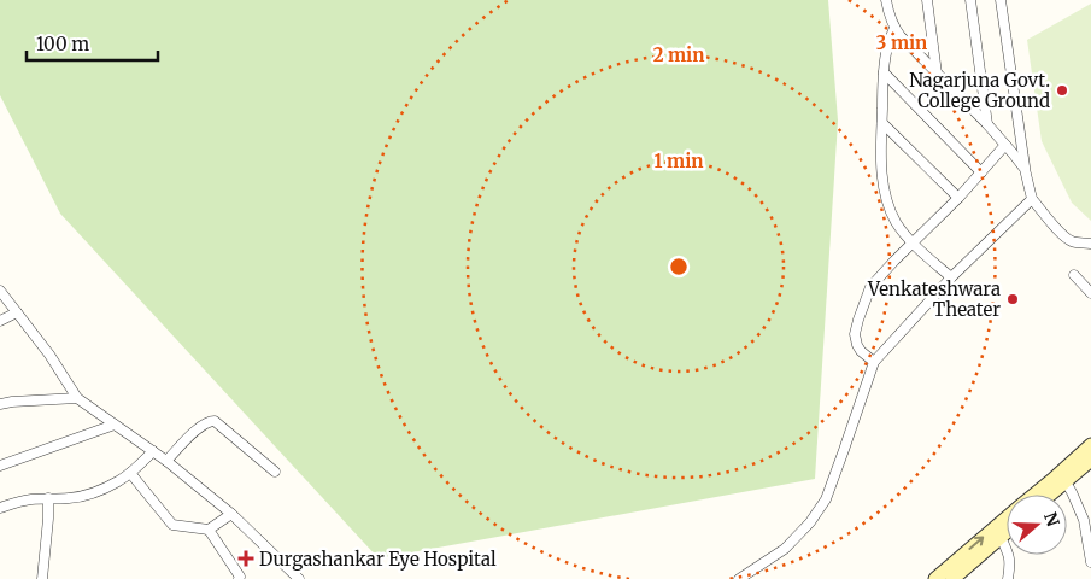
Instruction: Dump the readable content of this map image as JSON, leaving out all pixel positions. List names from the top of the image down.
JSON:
{
  "places": {
    "other": ["Nagarjuna Govt. College Ground", "Venkateshwara Theater"],
    "health": ["Durgashankar Eye Hospital"]
  },
  "scale_bar": "100 m",
  "north": "right",
  "rings": ["3 min", "2 min", "1 min"]
}
